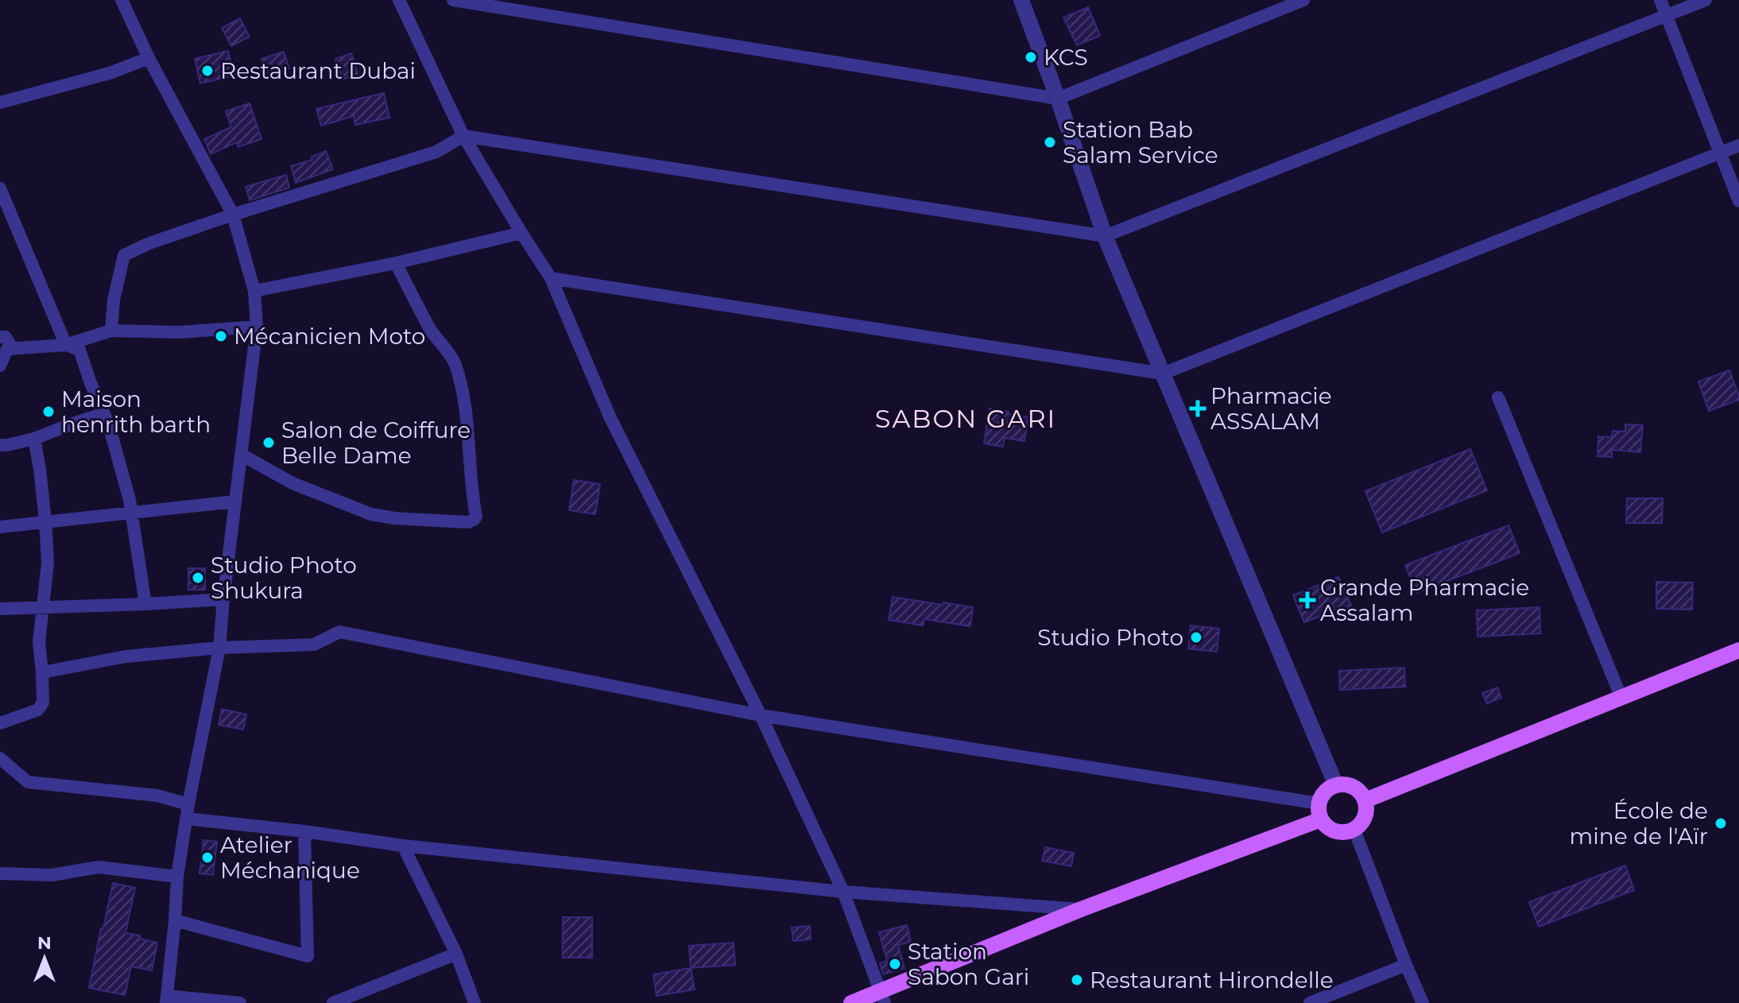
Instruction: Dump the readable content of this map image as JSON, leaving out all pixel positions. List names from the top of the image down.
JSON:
{
  "districts": ["SABON GARI"],
  "places": {
    "other": [
      "KCS",
      "Restaurant Dubai",
      "Station Bab Salam Service",
      "Mécanicien Moto",
      "Maison henrith barth",
      "Salon de Coiffure Belle Dame",
      "Studio Photo Shukura",
      "Studio Photo",
      "École de mine de l'Aïr",
      "Atelier Méchanique",
      "Station Sabon Gari",
      "Restaurant Hirondelle"
    ],
    "health": ["Pharmacie ASSALAM", "Grande Pharmacie Assalam"]
  },
  "north": "top"
}
